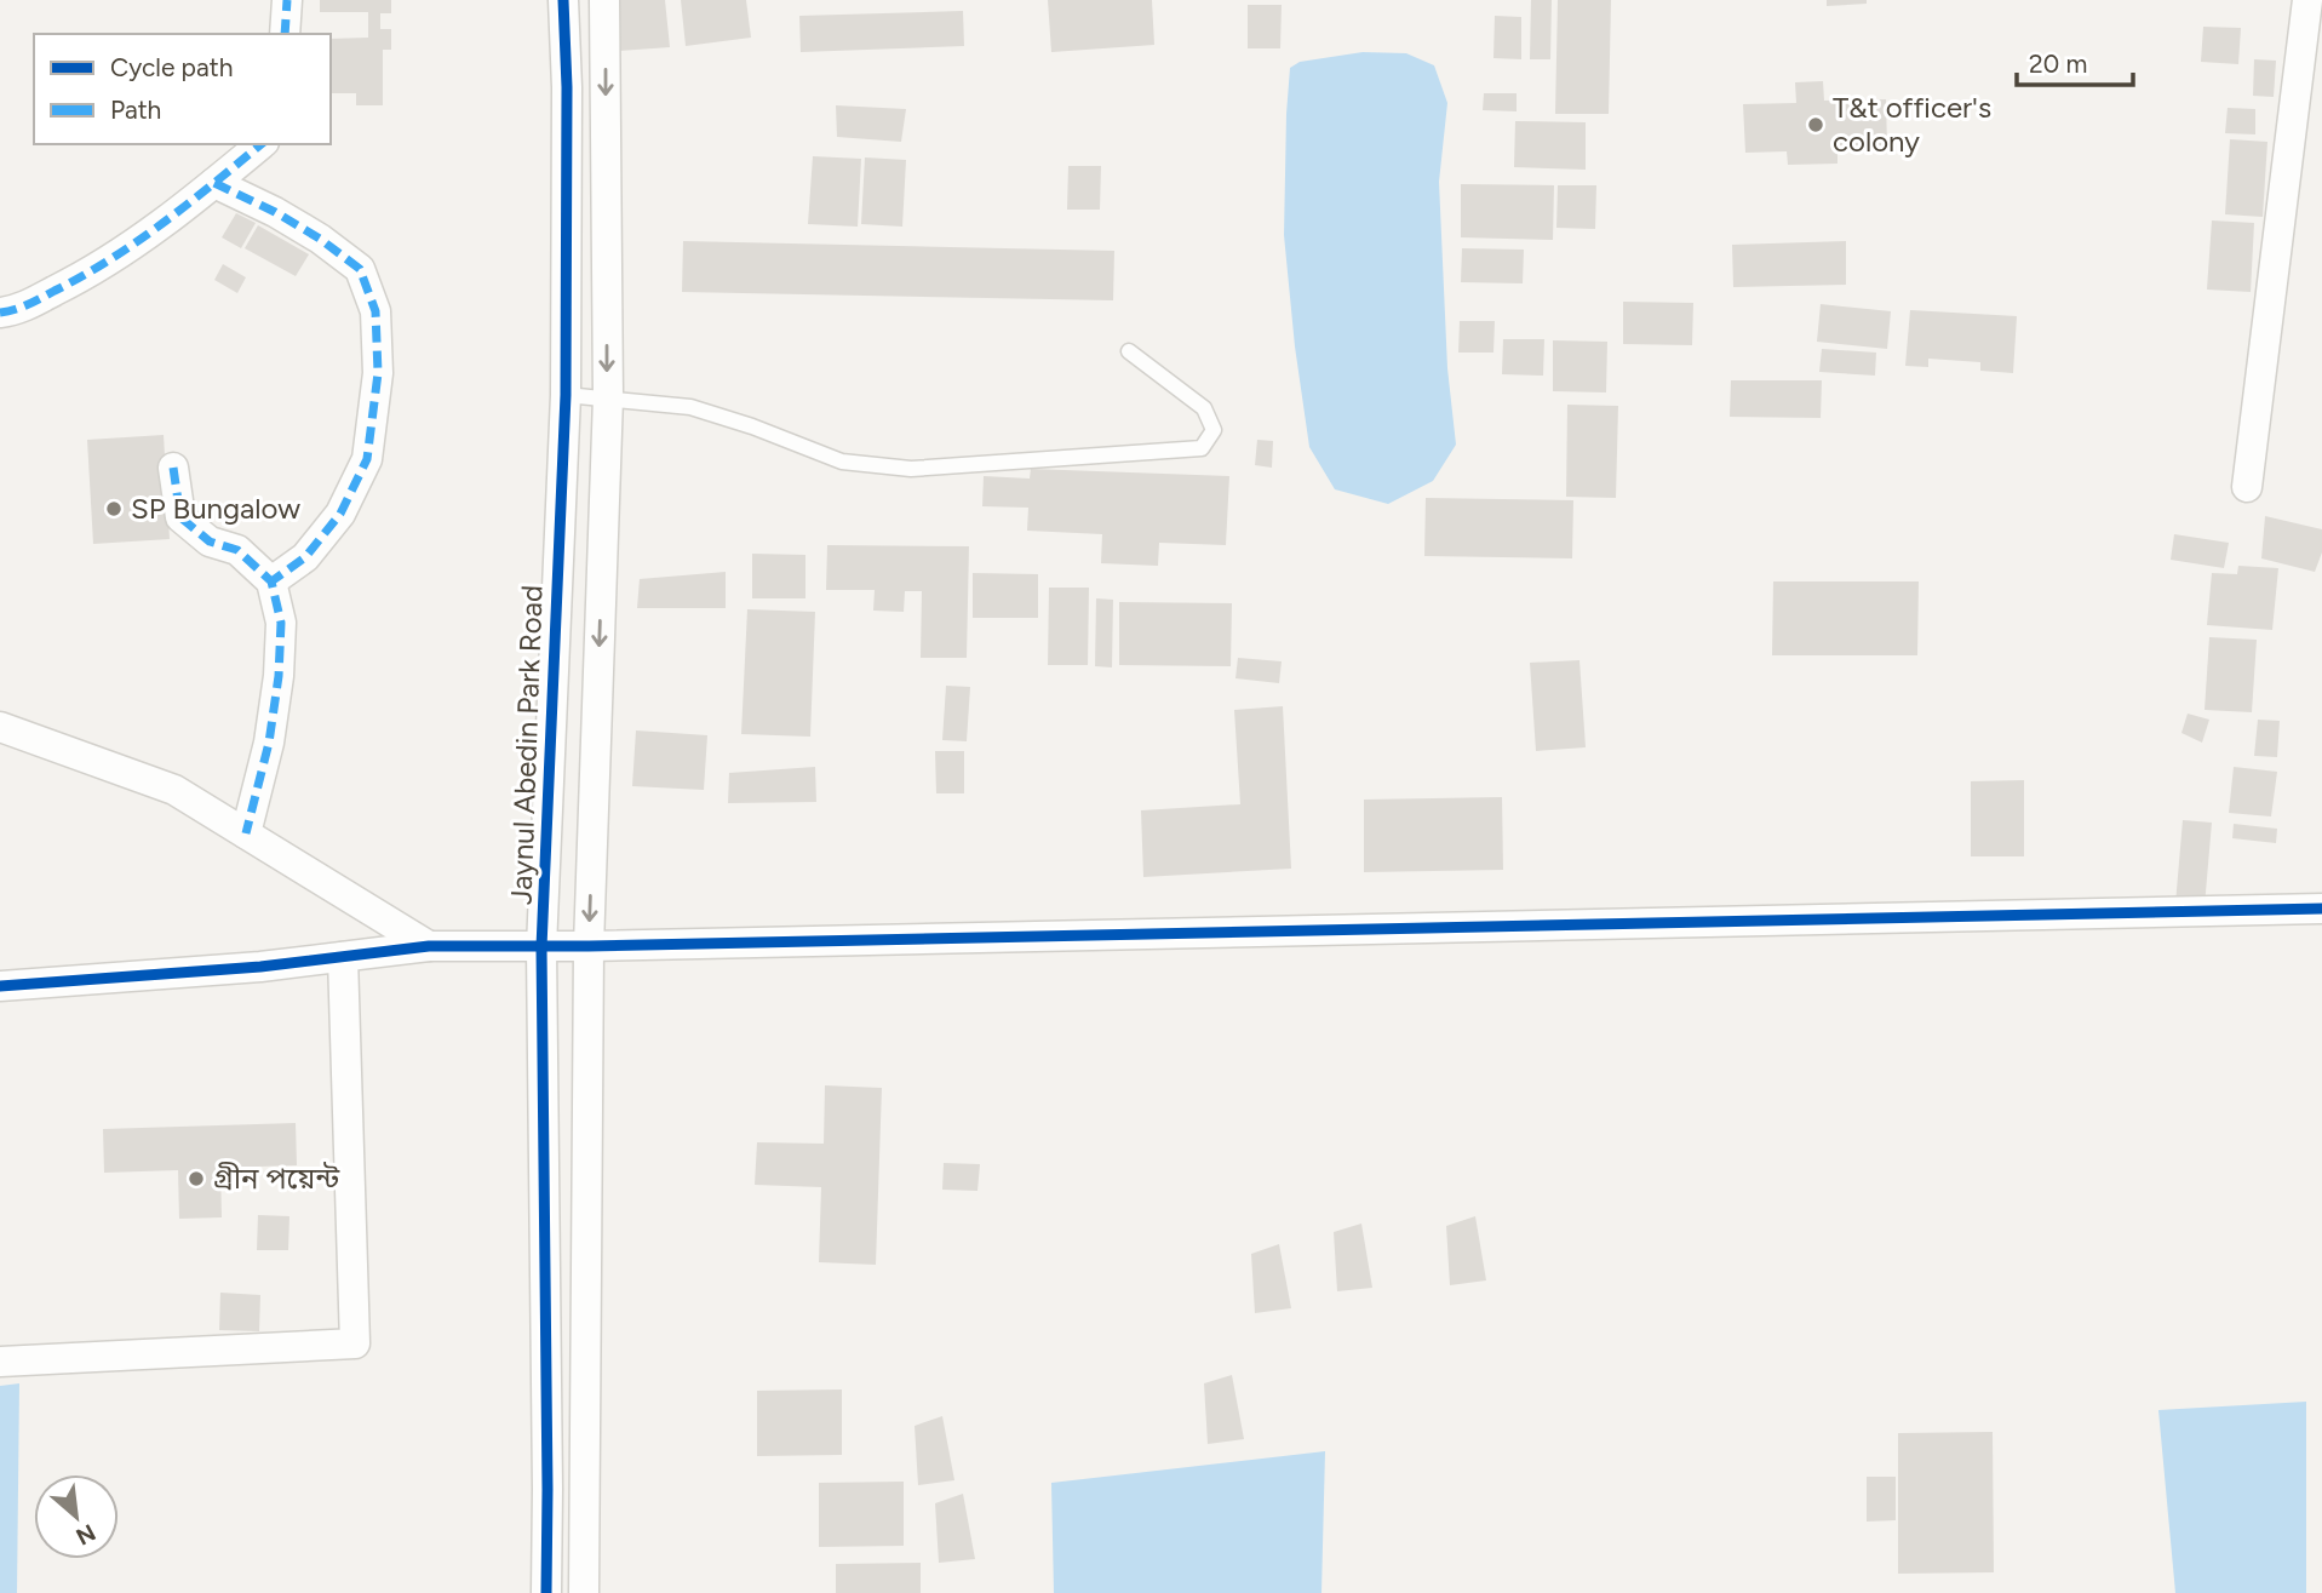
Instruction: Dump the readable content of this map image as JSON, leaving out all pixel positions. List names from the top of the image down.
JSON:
{
  "streets": {
    "street": ["Jaynul Abedin Park Road"]
  },
  "places": ["T&t officer's colony", "SP Bungalow", "গ্রীন পয়েন্ট"],
  "legend": ["Cycle path", "Path"],
  "scale_bar": "20 m",
  "north": "bottom right"
}
